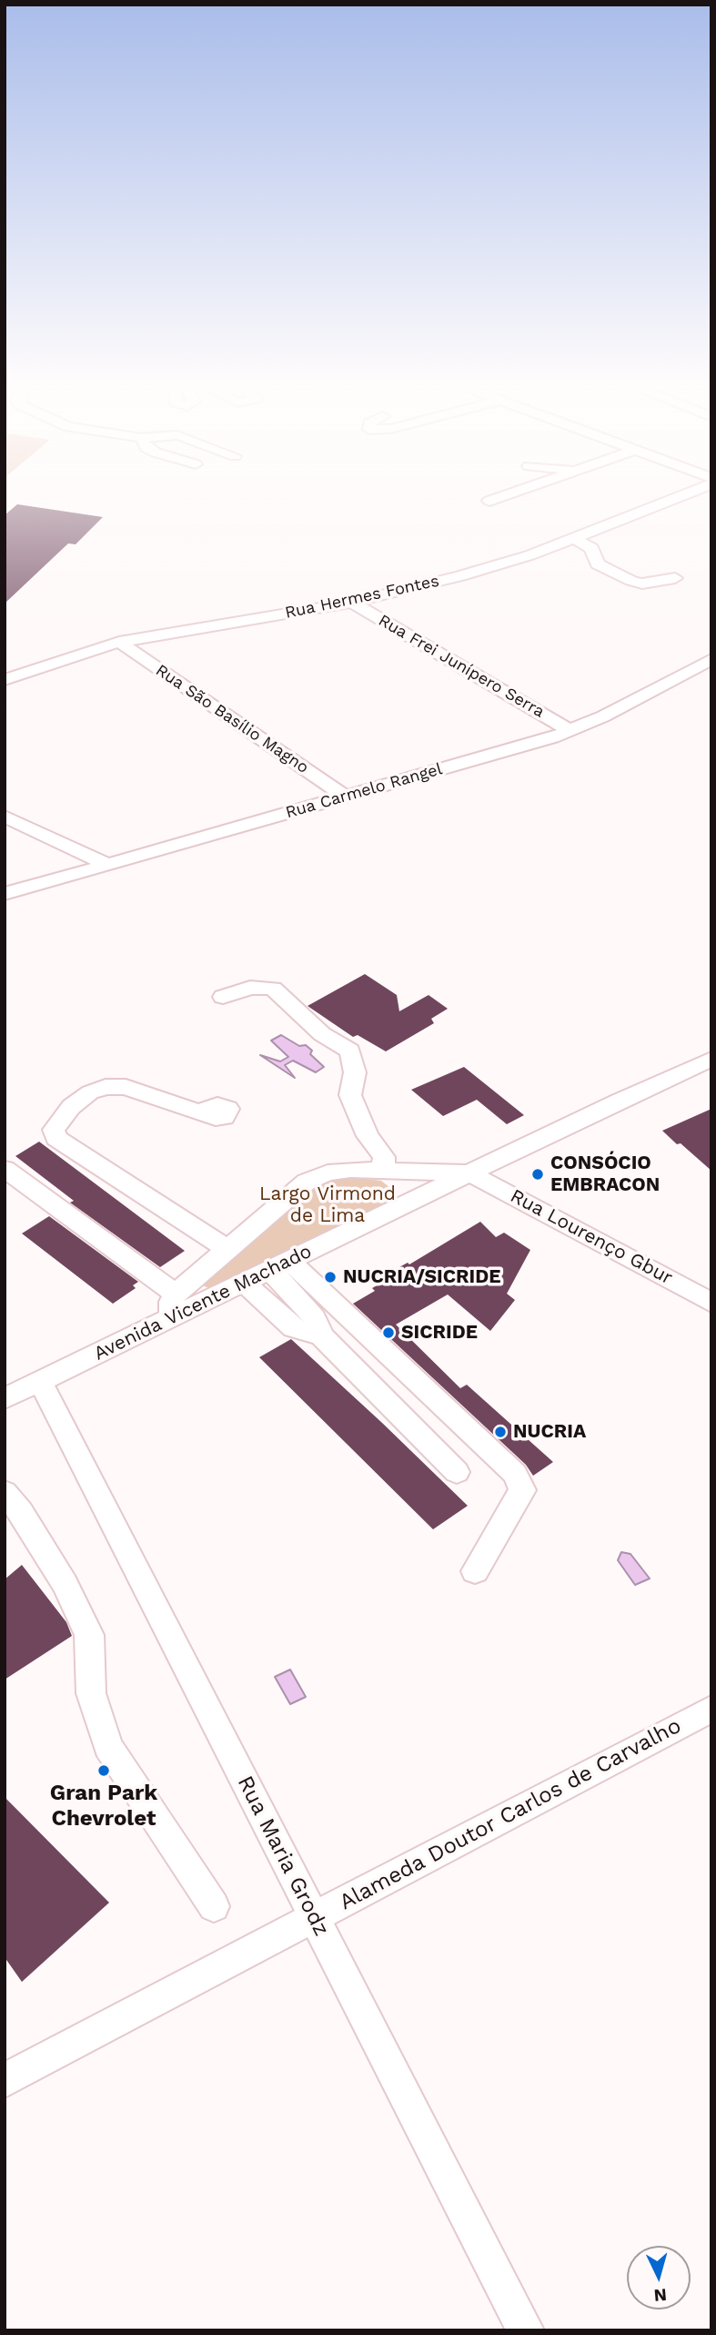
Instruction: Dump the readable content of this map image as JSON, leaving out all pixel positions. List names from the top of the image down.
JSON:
{
  "streets": {
    "street": [
      "Rua Hermes Fontes",
      "Rua Frei Junípero Serra",
      "Rua São Basílio Magno",
      "Rua Carmelo Rangel",
      "Rua Lourenço Gbur",
      "Avenida Vicente Machado",
      "Alameda Doutor Carlos de Carvalho",
      "Rua Maria Grodz"
    ]
  },
  "crossings": [
    ["Rua Hermes Fontes", "Rua Frei Junípero Serra"],
    ["Rua Hermes Fontes", "Rua São Basílio Magno"],
    ["Rua Frei Junípero Serra", "Rua Carmelo Rangel"],
    ["Rua São Basílio Magno", "Rua Carmelo Rangel"],
    ["Rua Lourenço Gbur", "Avenida Vicente Machado"],
    ["Avenida Vicente Machado", "Rua Maria Grodz"],
    ["Alameda Doutor Carlos de Carvalho", "Rua Maria Grodz"]
  ],
  "parks": ["Largo Virmond de Lima"],
  "places": [
    "CONSÓCIO EMBRACON",
    "NUCRIA/SICRIDE",
    "SICRIDE",
    "NUCRIA",
    "Gran Park Chevrolet"
  ],
  "north": "bottom"
}
